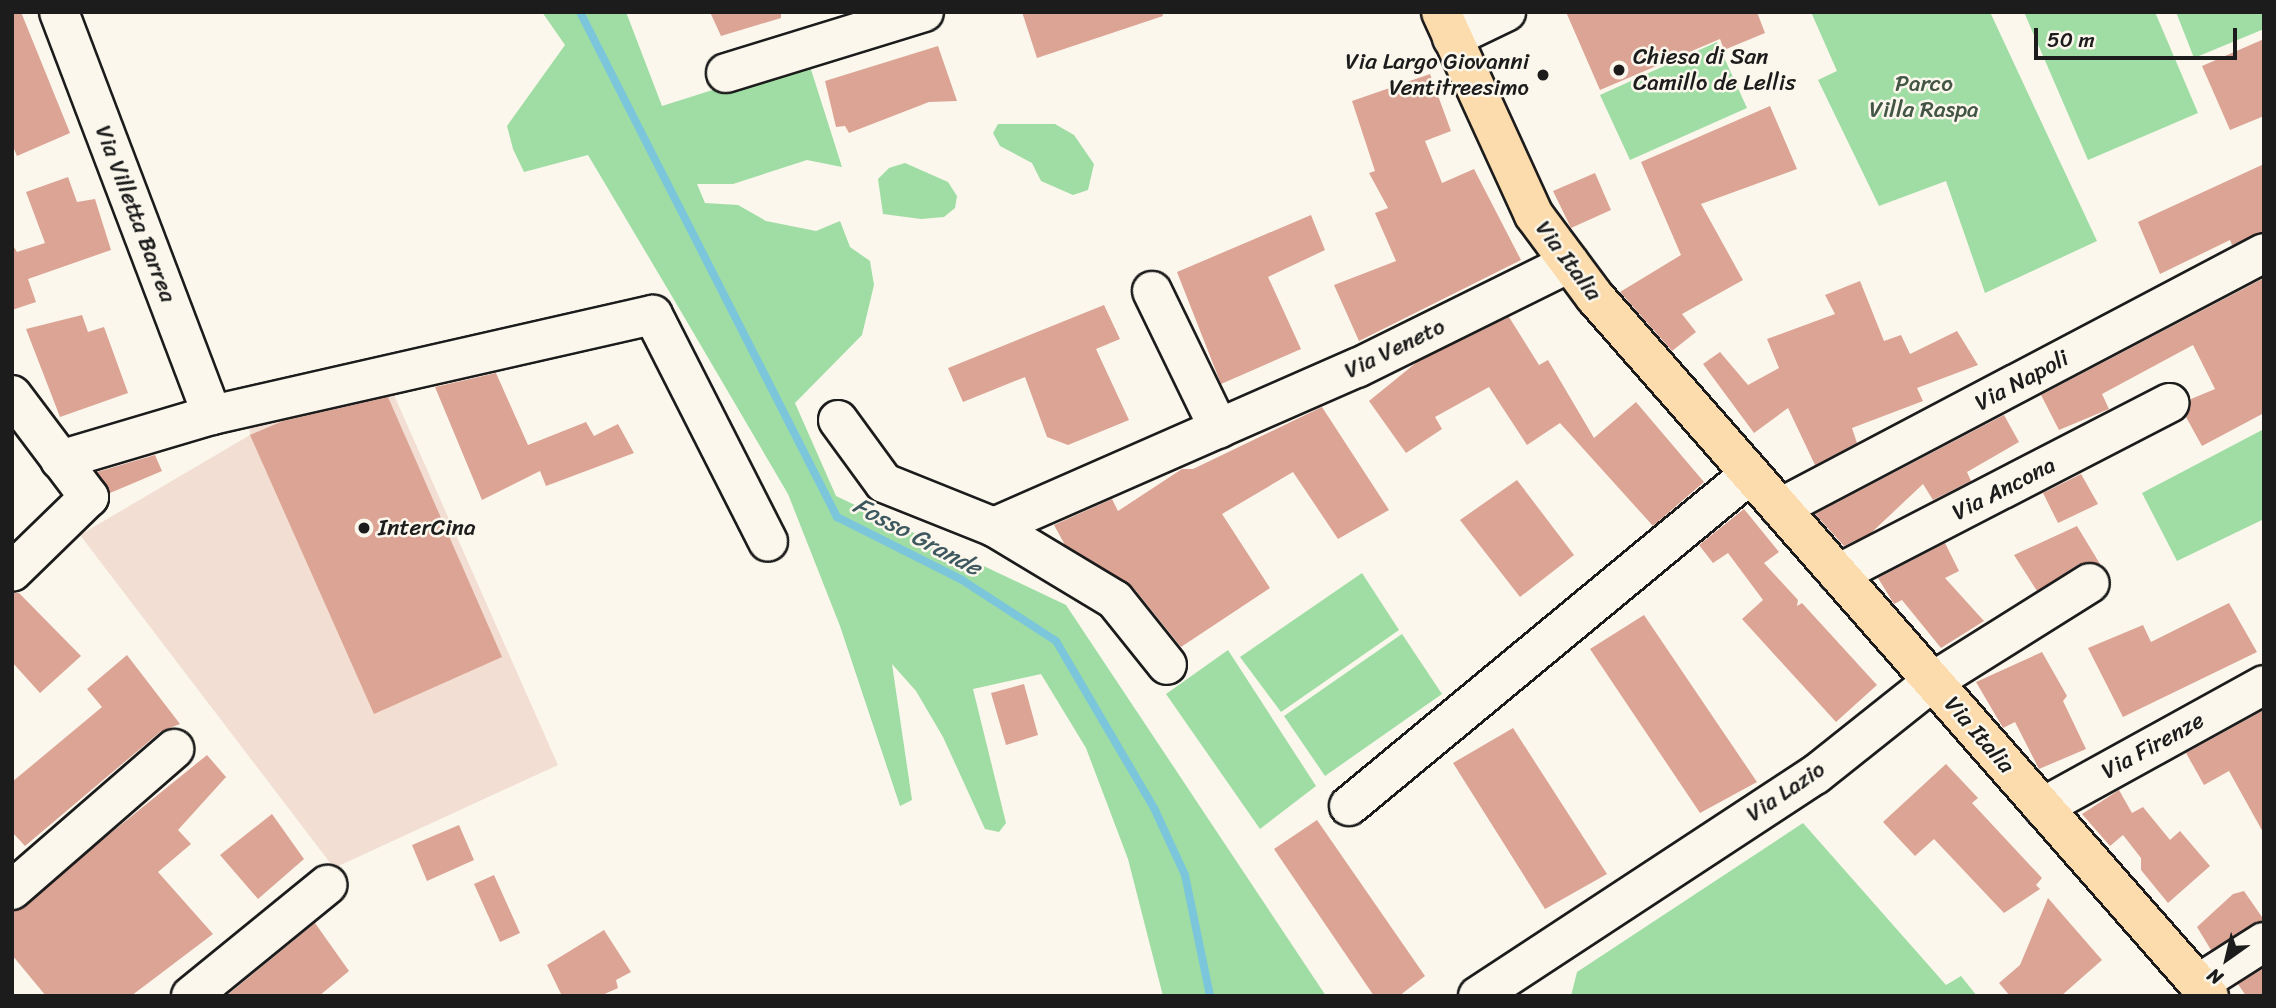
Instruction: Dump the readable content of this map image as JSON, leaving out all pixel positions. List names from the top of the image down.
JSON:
{
  "streets": {
    "main road": ["Via Italia"],
    "street": [
      "Via Villetta Barrea",
      "Via Veneto",
      "Via Napoli",
      "Via Ancona",
      "Via Firenze",
      "Via Lazio"
    ]
  },
  "crossings": [
    ["Via Italia", "Via Veneto"],
    ["Via Italia", "Via Napoli"],
    ["Via Italia", "Via Ancona"],
    ["Via Italia", "Via Firenze"],
    ["Via Italia", "Via Lazio"]
  ],
  "water": ["Fosso Grande"],
  "parks": ["Parco Villa Raspa"],
  "places": ["Chiesa di San Camillo de Lellis", "Via Largo Giovanni Ventitreesimo", "InterCina"],
  "scale_bar": "50 m",
  "north": "bottom left"
}
